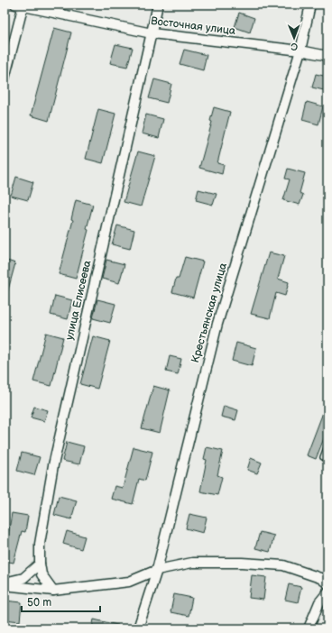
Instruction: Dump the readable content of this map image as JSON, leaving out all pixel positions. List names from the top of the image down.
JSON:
{
  "streets": {
    "street": ["Восточная улица", "улица Елисеева", "Крестьянская улица"]
  },
  "crossings": [
    ["Восточная улица", "улица Елисеева"],
    ["Восточная улица", "Крестьянская улица"]
  ],
  "scale_bar": "50 m",
  "north": "bottom"
}
